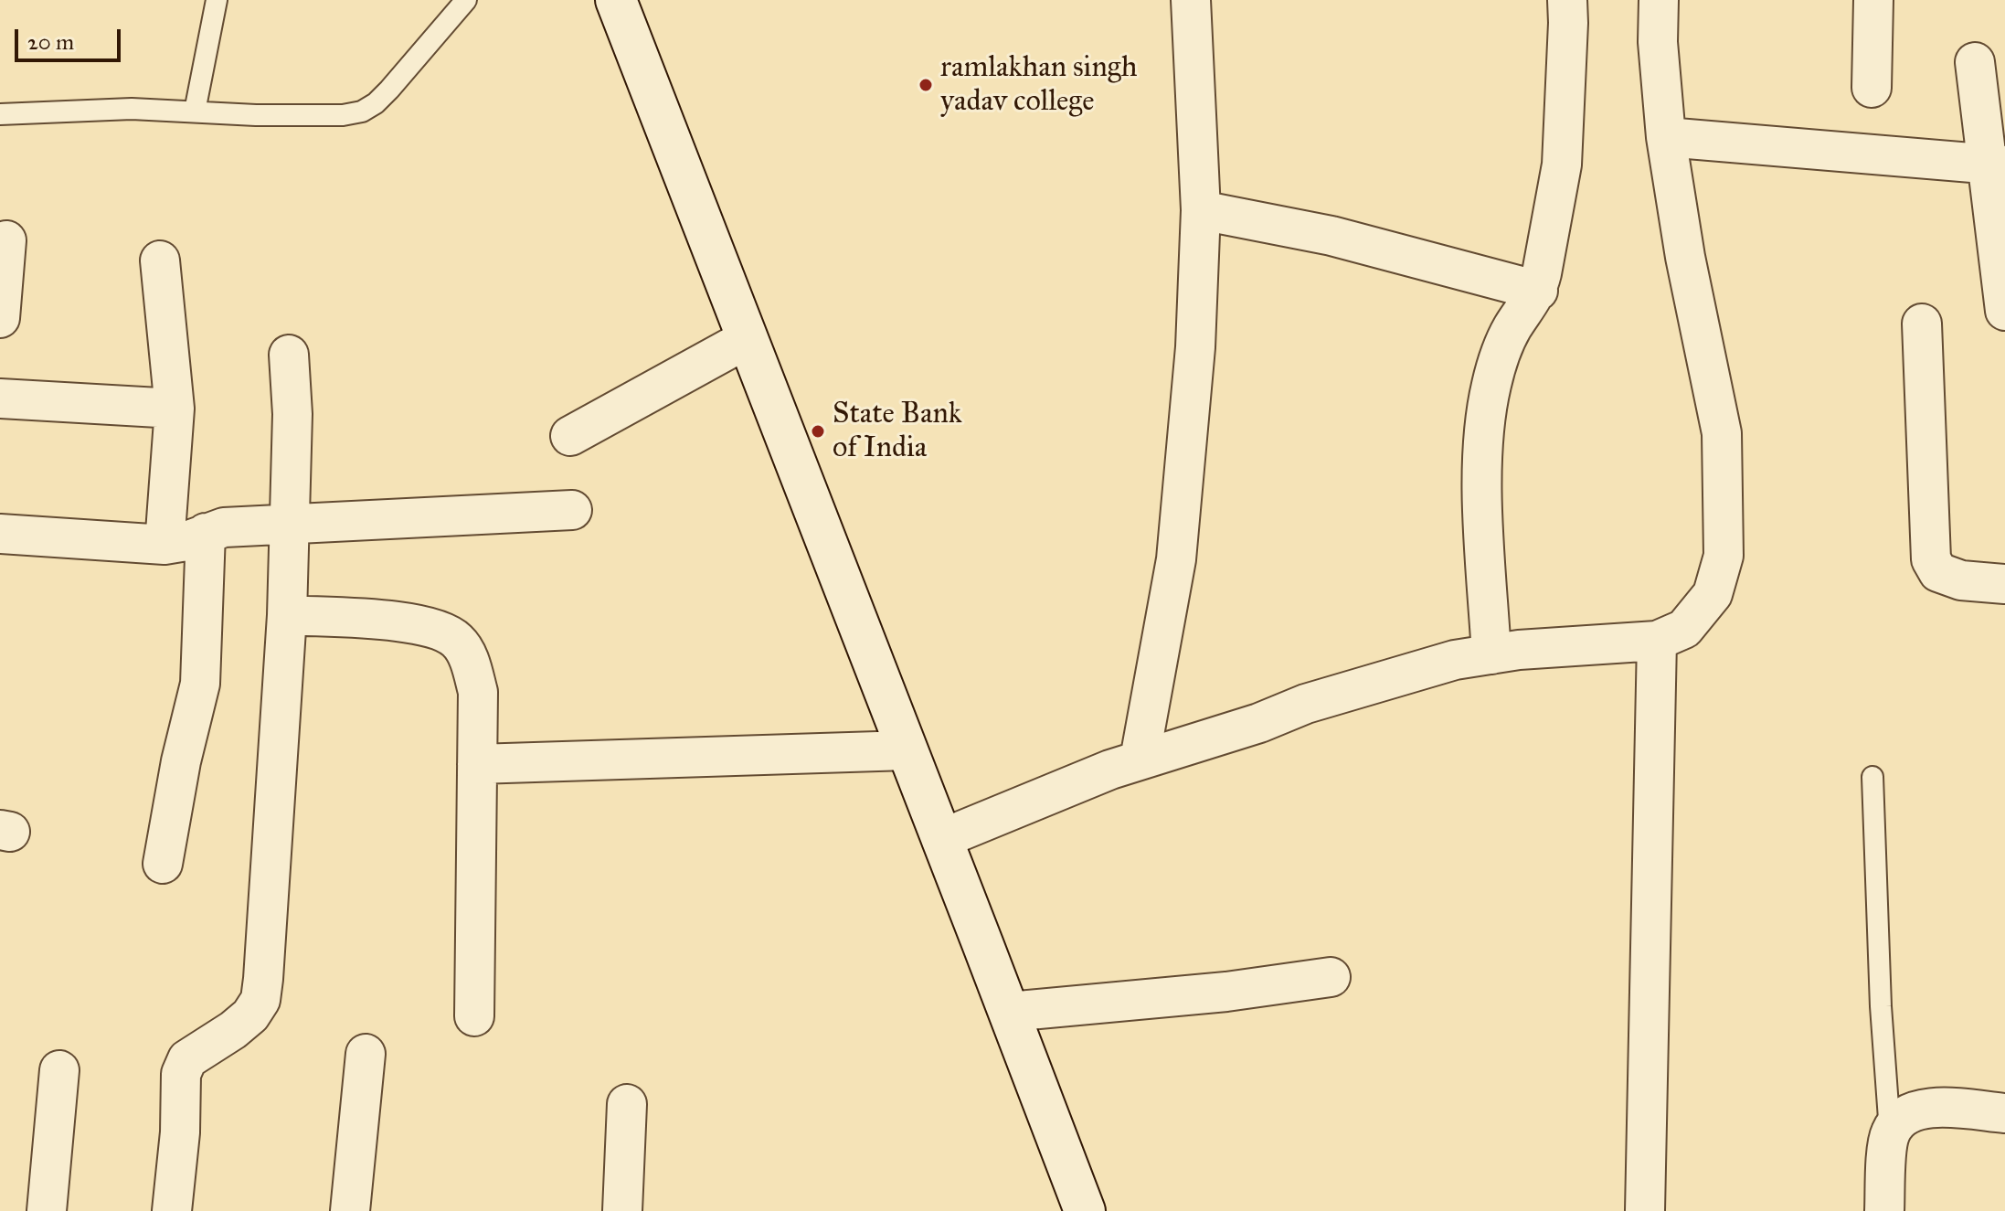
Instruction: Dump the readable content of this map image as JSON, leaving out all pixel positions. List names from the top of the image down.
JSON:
{
  "places": ["ramlakhan singh yadav college", "State Bank of India"],
  "scale_bar": "20 m"
}
